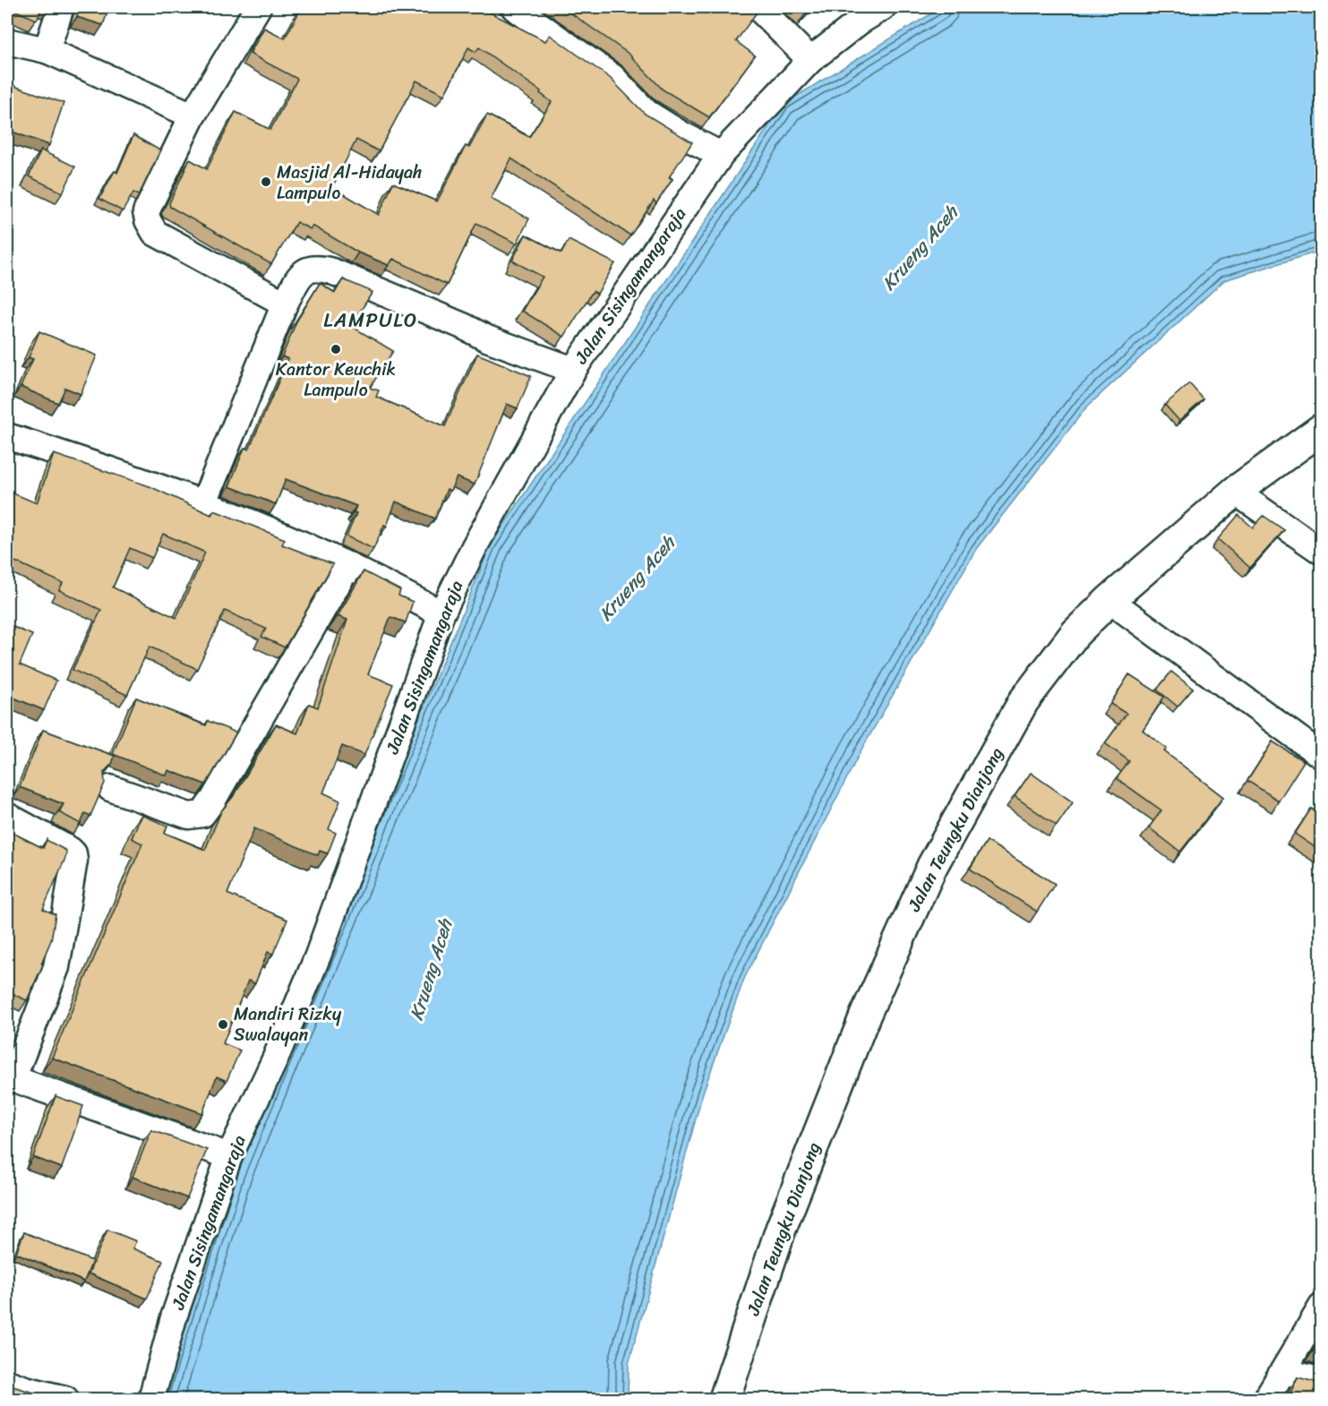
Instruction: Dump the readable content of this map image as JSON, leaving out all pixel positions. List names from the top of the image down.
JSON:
{
  "streets": {
    "street": ["Jalan Sisingamangaraja", "Jalan Teungku Dianjong"]
  },
  "districts": ["LAMPULO"],
  "water": ["Krueng Aceh"],
  "places": ["Masjid Al-Hidayah Lampulo", "Kantor Keuchik Lampulo", "Mandiri Rizky Swalayan"]
}
